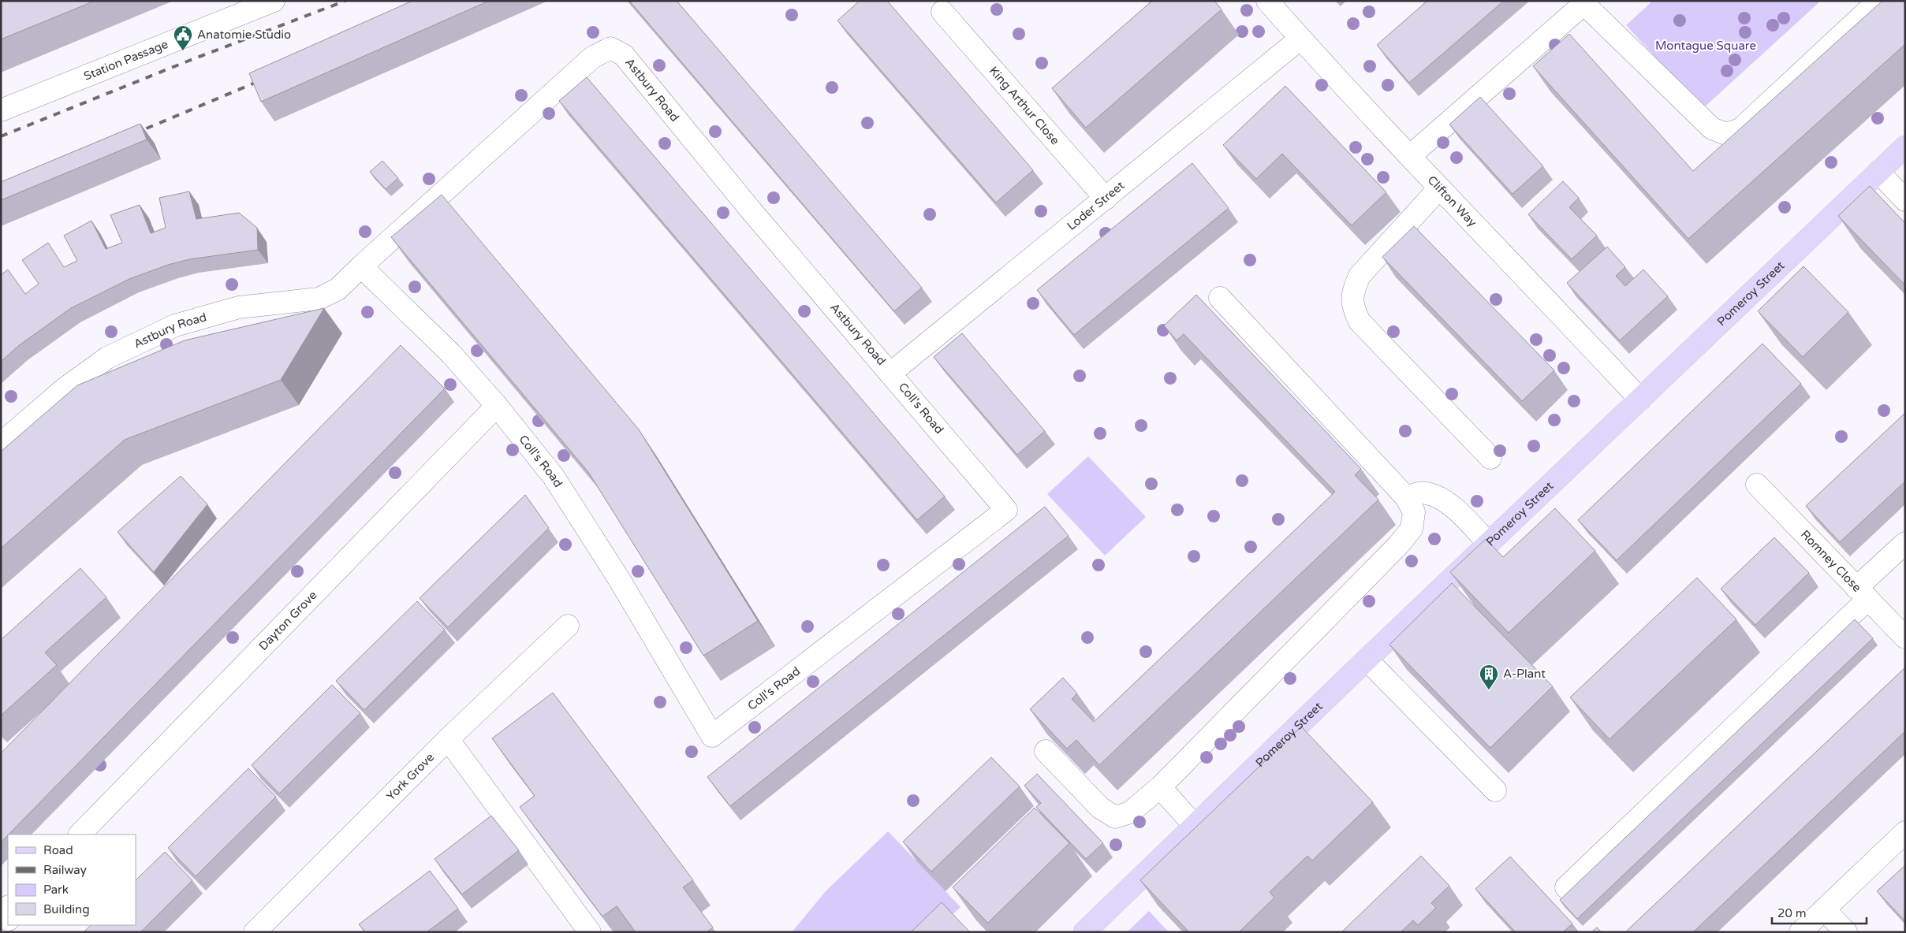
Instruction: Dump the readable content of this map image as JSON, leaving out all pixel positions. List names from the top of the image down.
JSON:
{
  "streets": {
    "main road": ["Pomeroy Street"],
    "street": [
      "Station Passage",
      "Astbury Road",
      "King Arthur Close",
      "Clifton Way",
      "Loder Street",
      "Coll's Road",
      "Romney Close",
      "Dayton Grove",
      "York Grove"
    ]
  },
  "crossings": [
    ["Astbury Road", "Loder Street"],
    ["Astbury Road", "Coll's Road"],
    ["King Arthur Close", "Loder Street"],
    ["Clifton Way", "Loder Street"],
    ["Clifton Way", "Pomeroy Street"],
    ["Loder Street", "Coll's Road"],
    ["Coll's Road", "Dayton Grove"]
  ],
  "parks": ["Montague Square"],
  "places": {
    "public building": ["Anatomie Studio"],
    "building": ["A-Plant"]
  },
  "legend": [
    "Road",
    "Railway",
    "Park",
    "Building"
  ],
  "scale_bar": "20 m"
}
